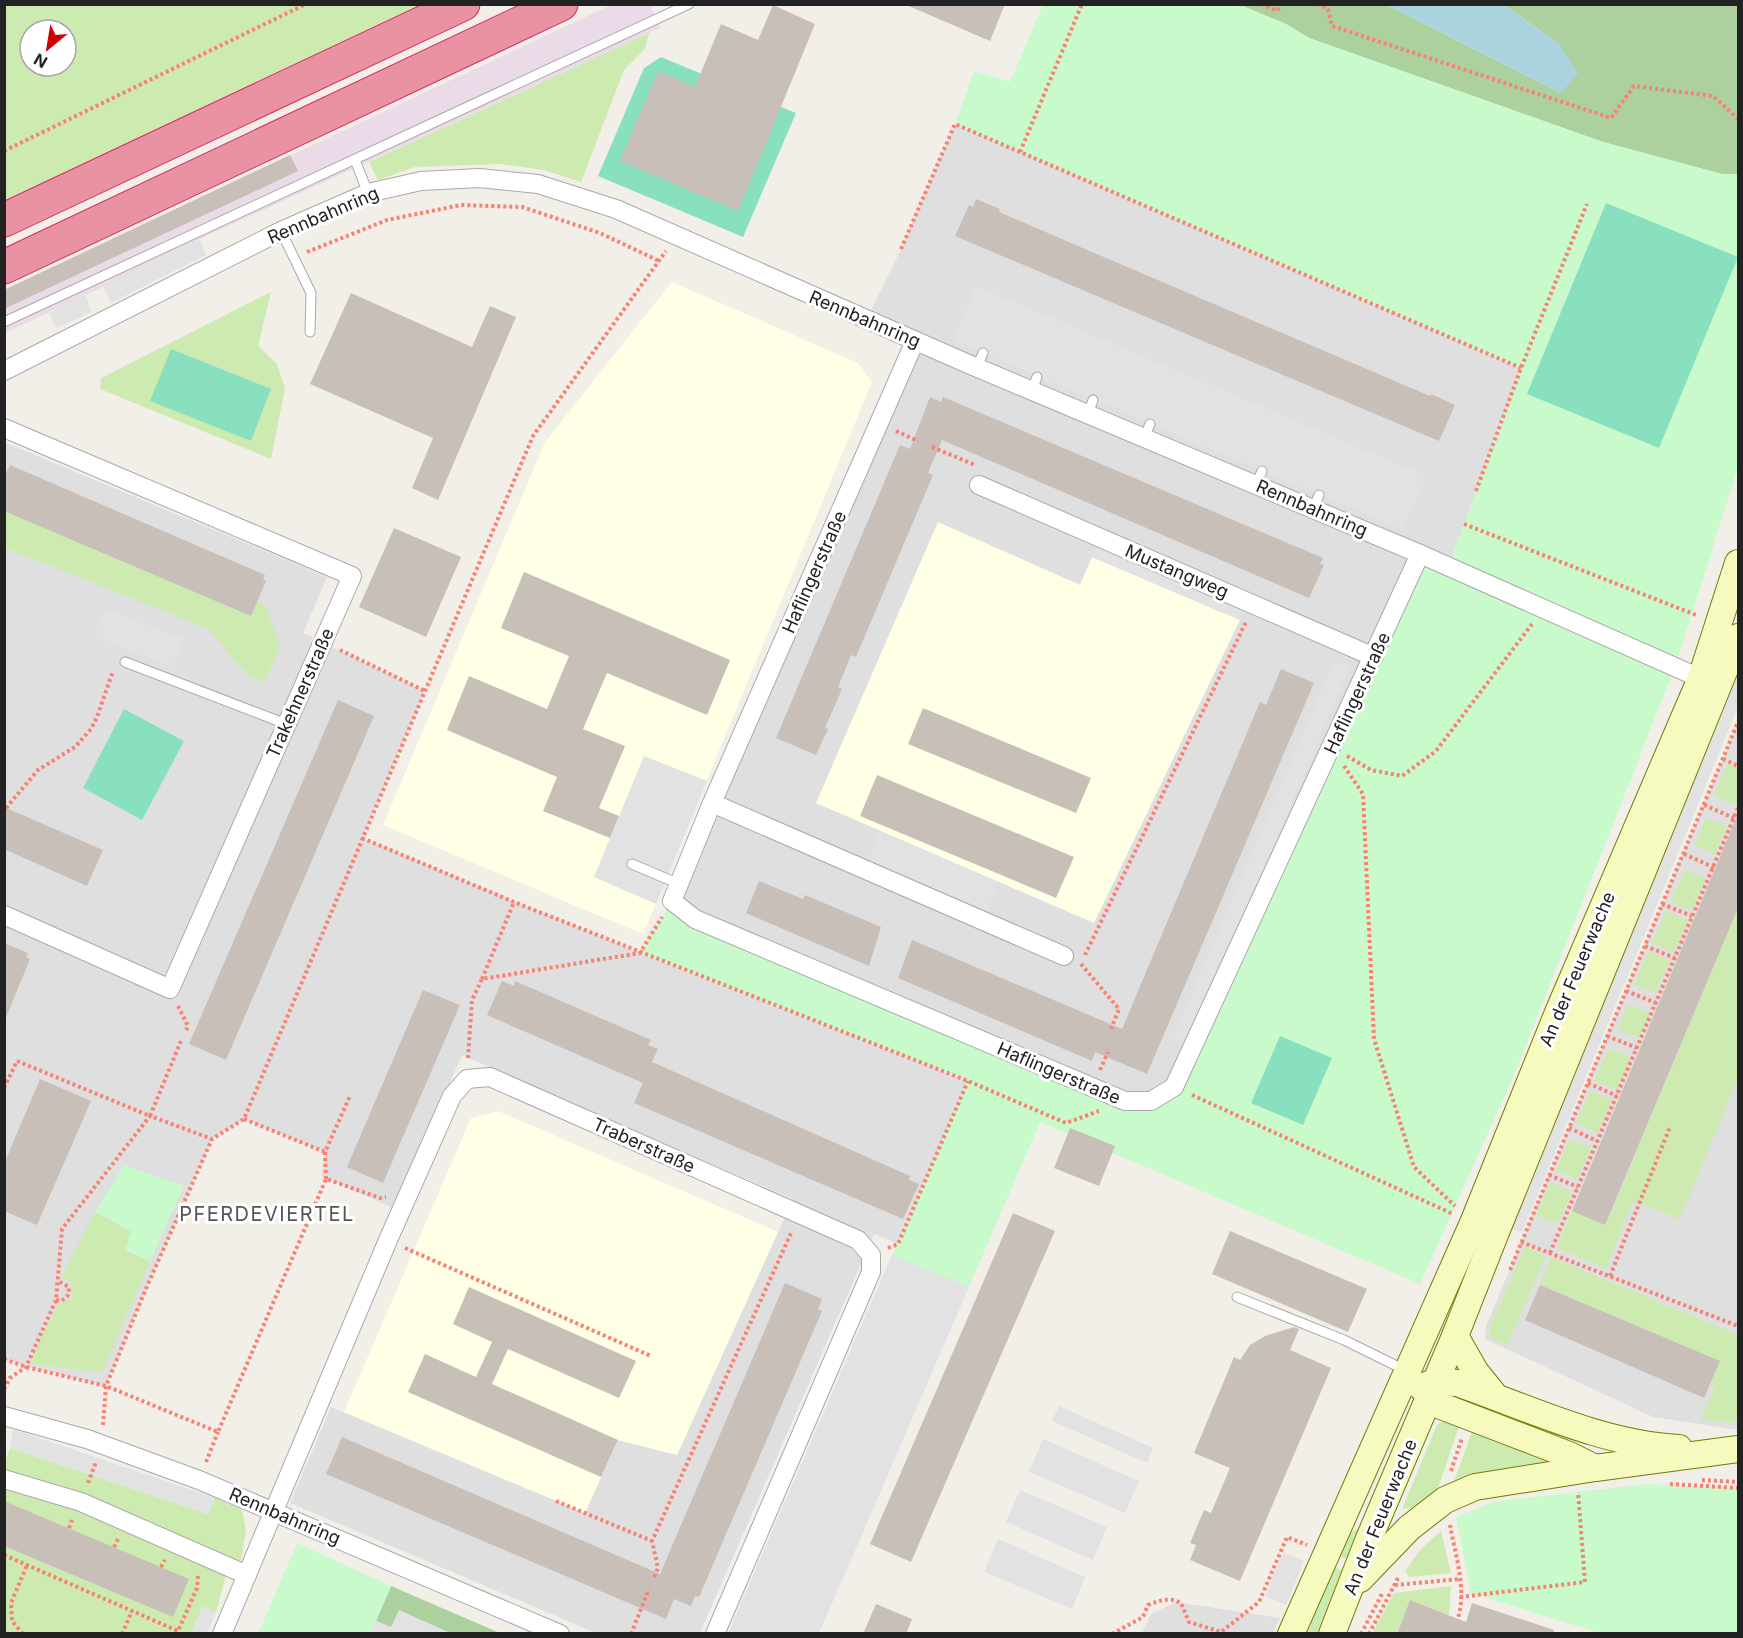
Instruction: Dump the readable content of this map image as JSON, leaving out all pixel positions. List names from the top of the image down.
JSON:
{
  "streets": {
    "street": [
      "Rennbahnring",
      "Mustangweg",
      "Haflingerstraße",
      "Trakehnerstraße",
      "An der Feuerwache",
      "Traberstraße"
    ]
  },
  "crossings": [
    ["Rennbahnring", "Haflingerstraße"],
    ["Rennbahnring", "An der Feuerwache"],
    ["Mustangweg", "Haflingerstraße"]
  ],
  "districts": ["PFERDEVIERTEL"],
  "north": "bottom left"
}
